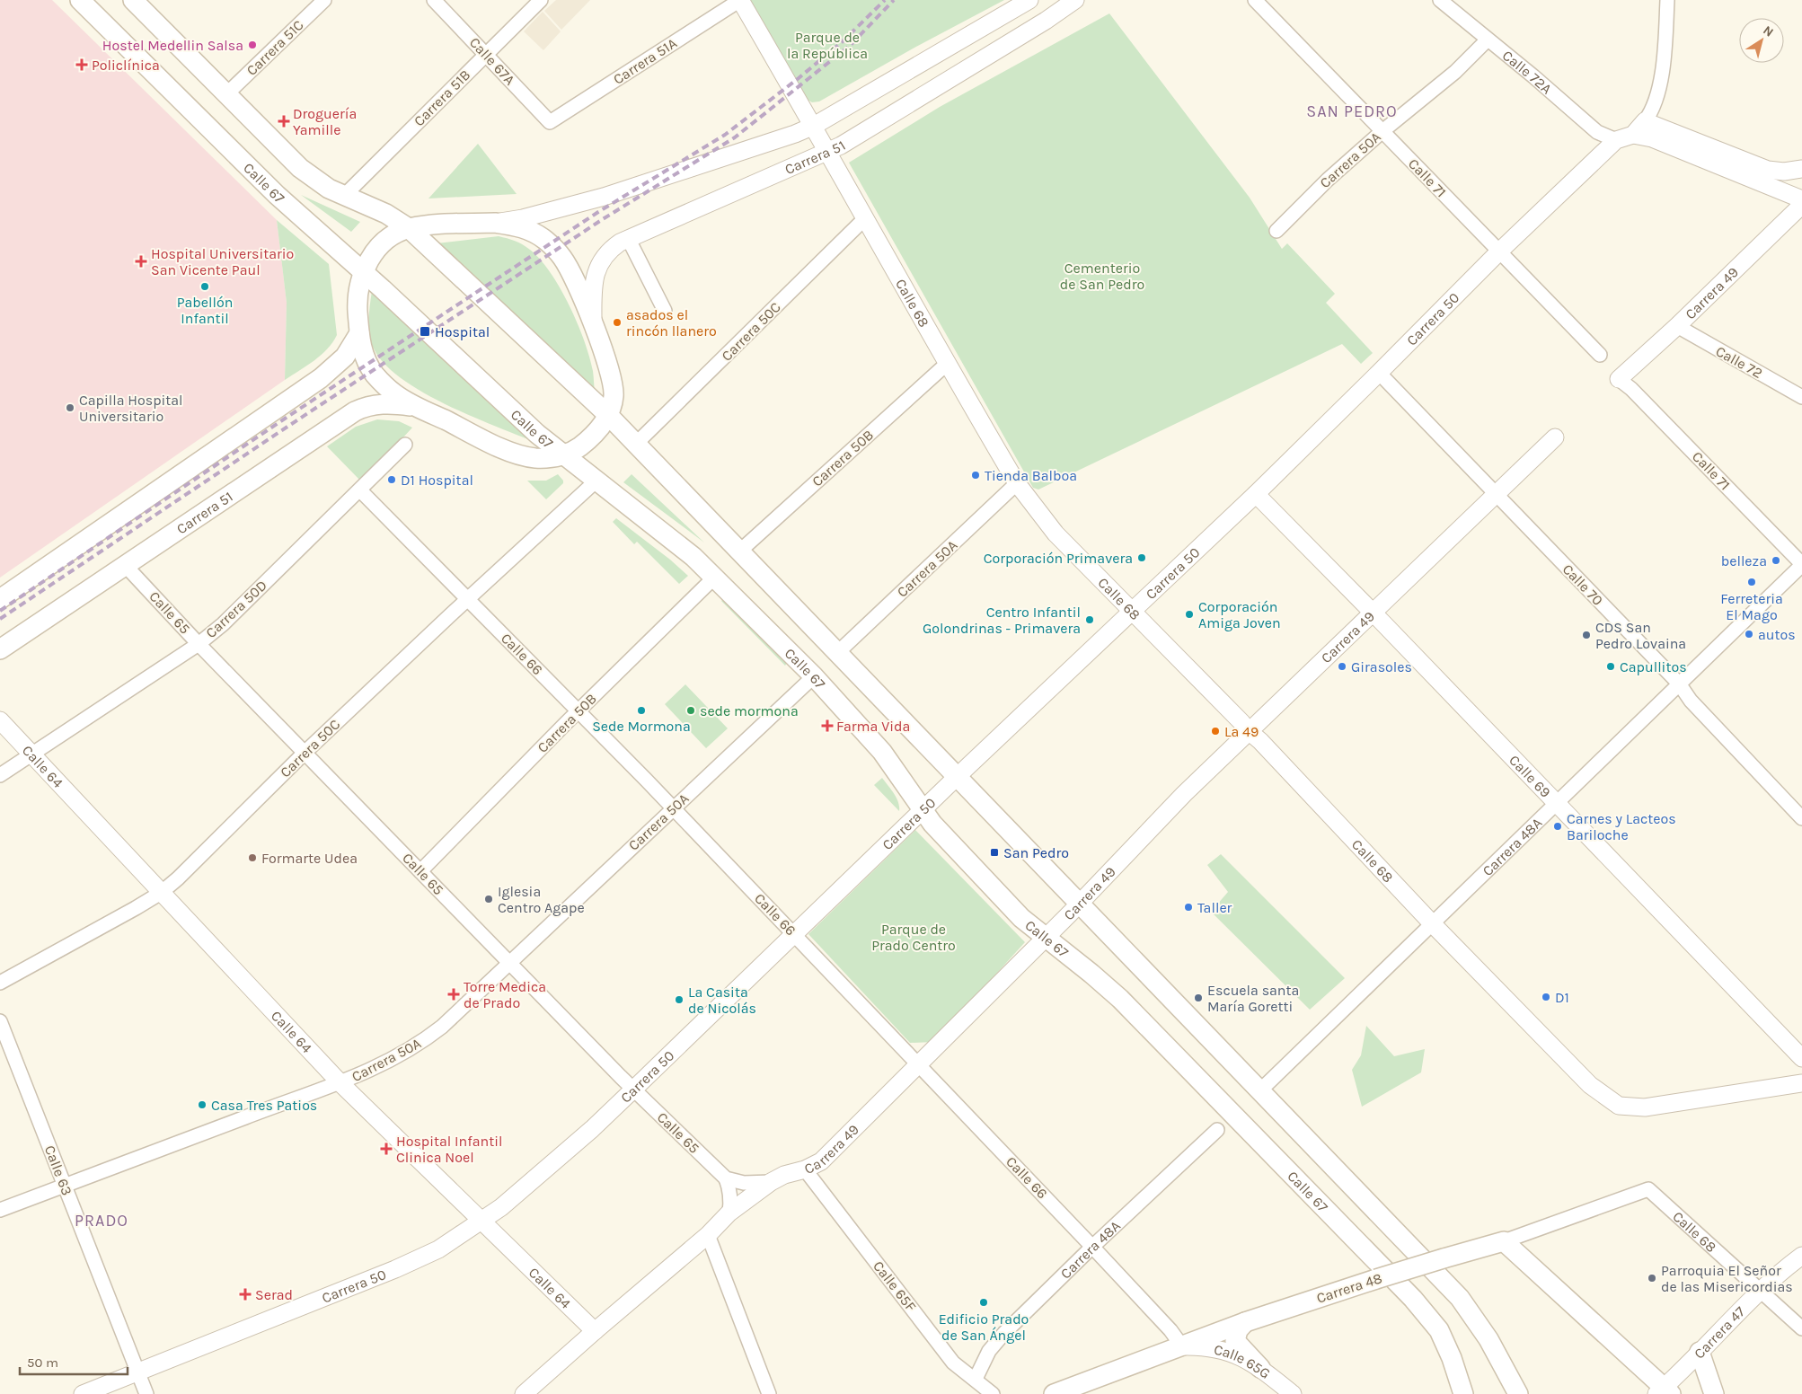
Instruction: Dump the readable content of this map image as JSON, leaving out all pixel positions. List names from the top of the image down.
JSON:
{
  "streets": {
    "main road": ["Carrera 51", "Calle 67", "Carrera 48"],
    "street": [
      "Carrera 51C",
      "Calle 67A",
      "Carrera 51A",
      "Calle 72A",
      "Carrera 51B",
      "Carrera 50A",
      "Calle 71",
      "Carrera 49",
      "Calle 68",
      "Carrera 50",
      "Carrera 50C",
      "Calle 72",
      "Carrera 50B",
      "Calle 70",
      "Carrera 50D",
      "Calle 65",
      "Calle 66",
      "Calle 64",
      "Calle 69",
      "Carrera 48A",
      "Calle 63",
      "Calle 65F",
      "Carrera 47",
      "Calle 65G"
    ]
  },
  "crossings": [
    ["Calle 67A", "Carrera 51A"],
    ["Calle 67A", "Carrera 51B"],
    ["Carrera 51A", "Calle 68"],
    ["Calle 72A", "Carrera 50A"],
    ["Calle 72A", "Carrera 50"],
    ["Carrera 51", "Calle 68"],
    ["Carrera 51", "Calle 65"],
    ["Carrera 50A", "Calle 71"],
    ["Carrera 50A", "Calle 67"],
    ["Carrera 50A", "Calle 68"],
    ["Carrera 50A", "Calle 65"],
    ["Carrera 50A", "Calle 66"],
    ["Carrera 50A", "Calle 64"],
    ["Carrera 50A", "Calle 63"],
    ["Calle 71", "Carrera 49"],
    ["Calle 71", "Carrera 50"],
    ["Calle 71", "Carrera 48A"],
    ["Calle 67", "Carrera 49"],
    ["Calle 67", "Carrera 50"],
    ["Calle 67", "Carrera 50C"],
    ["Calle 67", "Carrera 50B"],
    ["Carrera 49", "Calle 68"],
    ["Carrera 49", "Calle 72"],
    ["Carrera 49", "Calle 70"],
    ["Carrera 49", "Calle 66"],
    ["Carrera 49", "Calle 64"],
    ["Carrera 49", "Calle 69"],
    ["Carrera 49", "Calle 65F"],
    ["Calle 68", "Carrera 50"],
    ["Calle 68", "Carrera 50C"],
    ["Calle 68", "Carrera 50B"],
    ["Calle 68", "Carrera 48A"],
    ["Calle 68", "Carrera 48"],
    ["Calle 68", "Carrera 47"],
    ["Carrera 50", "Calle 70"],
    ["Carrera 50", "Calle 65"],
    ["Carrera 50", "Calle 66"],
    ["Carrera 50", "Calle 64"],
    ["Carrera 50", "Calle 69"],
    ["Carrera 50", "Calle 63"],
    ["Carrera 50C", "Calle 65"],
    ["Carrera 50C", "Calle 66"],
    ["Carrera 50C", "Calle 64"],
    ["Carrera 50B", "Calle 65"],
    ["Carrera 50B", "Calle 66"],
    ["Calle 70", "Carrera 48A"],
    ["Carrera 50D", "Calle 65"],
    ["Carrera 50D", "Calle 66"],
    ["Carrera 50D", "Calle 64"],
    ["Calle 66", "Carrera 48A"],
    ["Calle 66", "Carrera 48"],
    ["Calle 66", "Calle 65G"],
    ["Calle 69", "Carrera 48A"],
    ["Carrera 48A", "Calle 65F"],
    ["Carrera 48", "Calle 65G"]
  ],
  "districts": ["SAN PEDRO", "PRADO"],
  "parks": ["Parque de la República", "Cementerio de San Pedro", "Parque de Prado Centro"],
  "places": {
    "other": [
      "Hostel Medellin Salsa",
      "Pabellón Infantil",
      "asados el rincón llanero",
      "Capilla Hospital Universitario",
      "Tienda Balboa",
      "D1 Hospital",
      "Corporación Primavera",
      "belleza",
      "Ferreteria El Mago",
      "Corporación Amiga Joven",
      "Centro Infantil Golondrinas - Primavera",
      "autos",
      "CDS San Pedro Lovaina",
      "Girasoles",
      "Capullitos",
      "Sede Mormona",
      "sede mormona",
      "La 49",
      "Carnes y Lacteos Bariloche",
      "Formarte Udea",
      "Iglesia Centro Agape",
      "Taller",
      "D1",
      "Escuela santa María Goretti",
      "La Casita de Nicolás",
      "Casa Tres Patios",
      "Parroquia El Señor de las Misericordias",
      "Edificio Prado de San Ángel"
    ],
    "health": [
      "Policlínica",
      "Droguería Yamille",
      "Hospital Universitario San Vicente Paul",
      "Farma Vida",
      "Torre Medica de Prado",
      "Hospital Infantil Clinica Noel",
      "Serad"
    ],
    "transit": ["Hospital", "San Pedro"]
  },
  "scale_bar": "50 m",
  "north": "top right"
}
